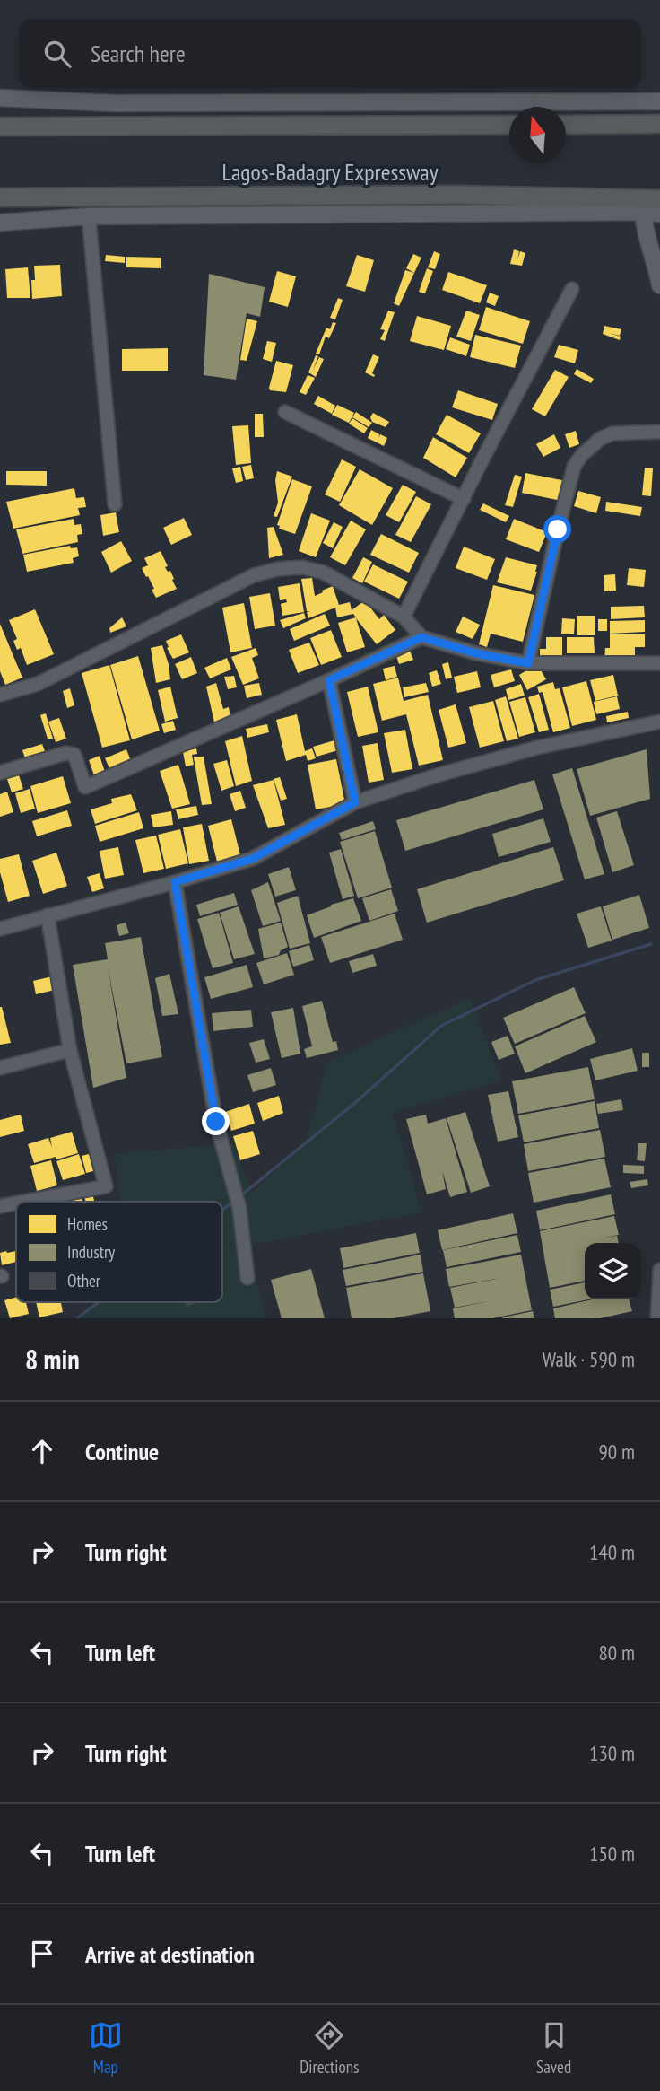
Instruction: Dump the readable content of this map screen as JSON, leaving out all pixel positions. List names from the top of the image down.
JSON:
{
  "streets": {
    "highway": ["Lagos-Badagry Expressway"]
  },
  "legend": ["Homes", "Industry", "Other"],
  "north": "top",
  "page": {
    "search": "Search here",
    "heading": ["8 min", "Walk · 590 m"],
    "list": [
      ["Continue", "90 m"],
      ["Turn right", "140 m"],
      ["Turn left", "80 m"],
      ["Turn right", "130 m"],
      ["Turn left", "150 m"],
      "Arrive at destination"
    ],
    "nav": ["Map", "Directions", "Saved"]
  }
}
